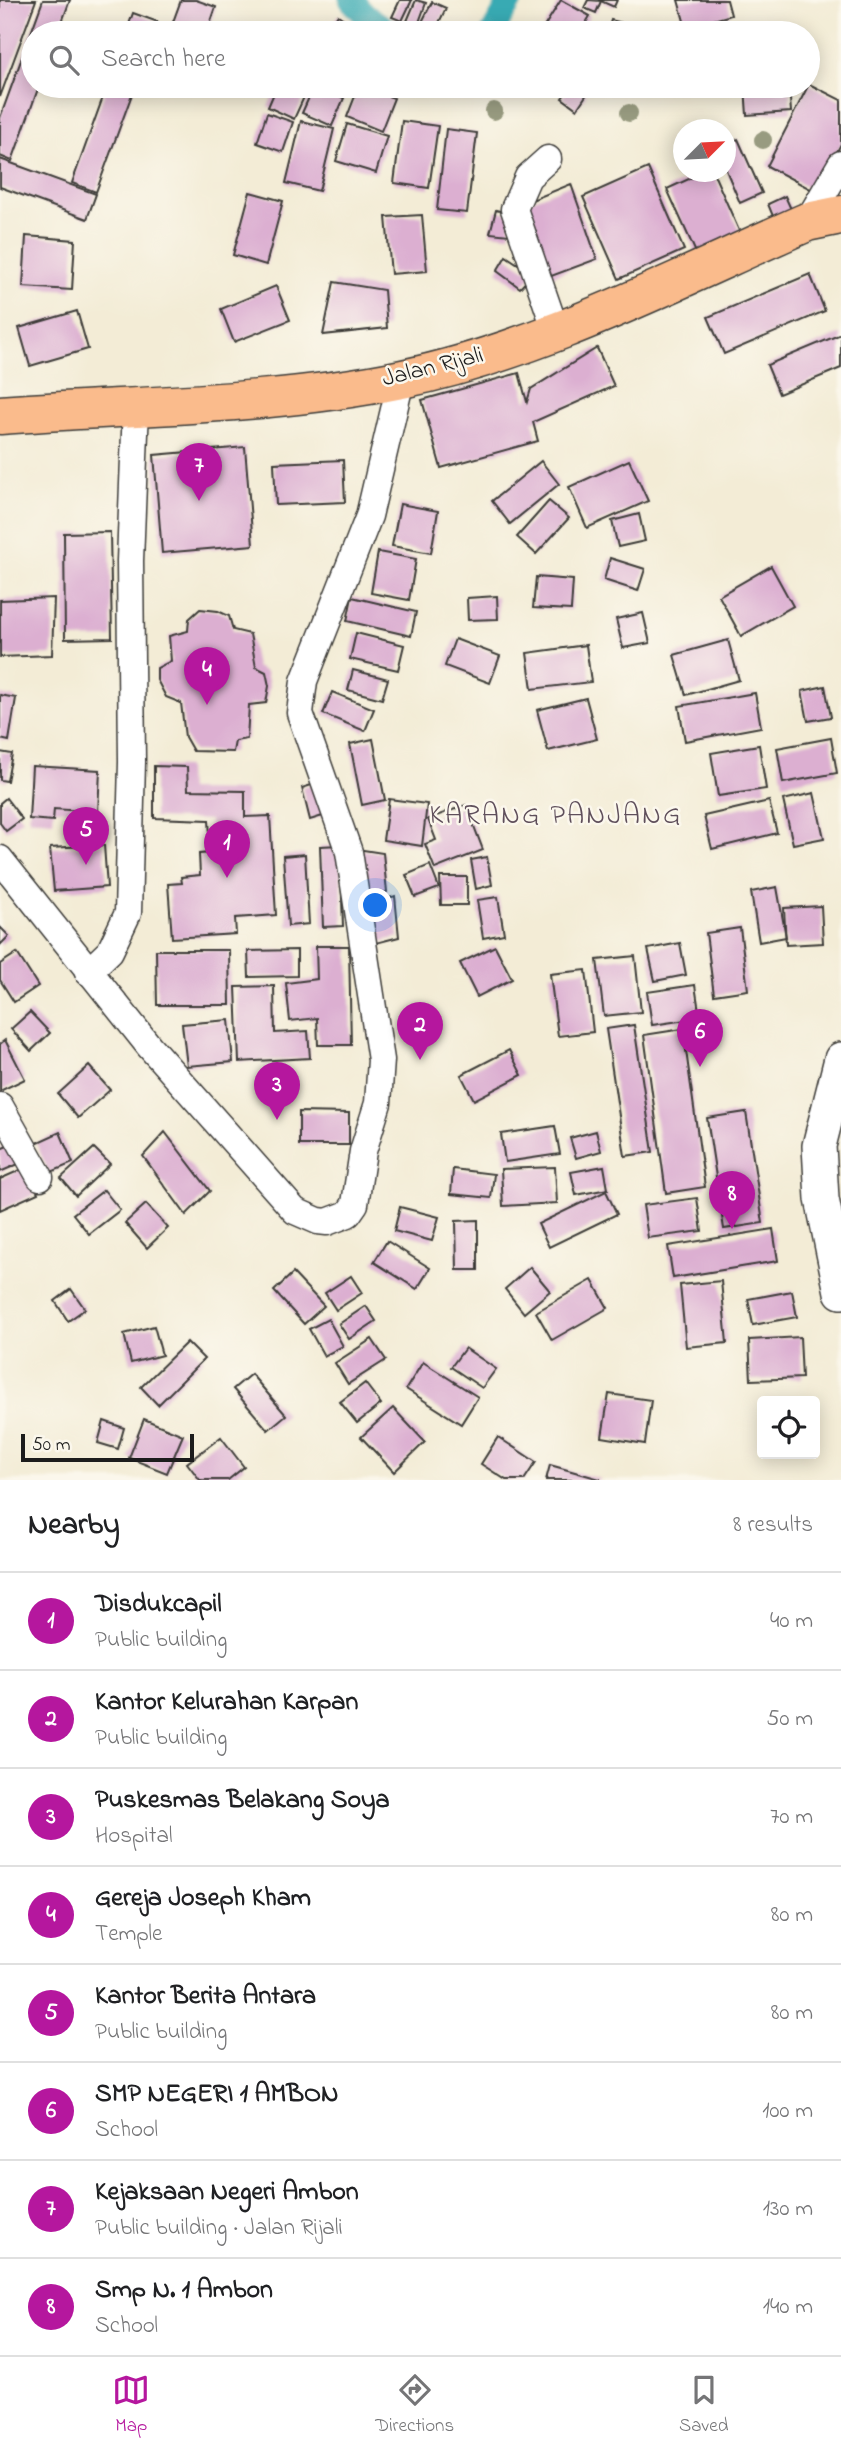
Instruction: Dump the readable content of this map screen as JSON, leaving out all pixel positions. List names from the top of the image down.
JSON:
{
  "streets": {
    "highway": ["Jalan Rijali"]
  },
  "districts": ["KARANG PANJANG"],
  "scale_bar": "50 m",
  "north": "top right",
  "page": {
    "search": "Search here",
    "pins": [
      "7",
      "4",
      "5",
      "1",
      "2",
      "6",
      "3",
      "8"
    ],
    "scale": "50 m",
    "heading": ["Nearby", "8 results"],
    "list": [
      {
        "mark": "1",
        "name": "Disdukcapil",
        "note": "Public building",
        "value": "40 m"
      },
      {
        "mark": "2",
        "name": "Kantor Kelurahan Karpan",
        "note": "Public building",
        "value": "50 m"
      },
      {
        "mark": "3",
        "name": "Puskesmas Belakang Soya",
        "note": "Hospital",
        "value": "70 m"
      },
      {
        "mark": "4",
        "name": "Gereja Joseph Kham",
        "note": "Temple",
        "value": "80 m"
      },
      {
        "mark": "5",
        "name": "Kantor Berita Antara",
        "note": "Public building",
        "value": "80 m"
      },
      {
        "mark": "6",
        "name": "SMP NEGERI 1 AMBON",
        "note": "School",
        "value": "100 m"
      },
      {
        "mark": "7",
        "name": "Kejaksaan Negeri Ambon",
        "note": "Public building · Jalan Rijali",
        "value": "130 m"
      },
      {
        "mark": "8",
        "name": "Smp N. 1 Ambon",
        "note": "School",
        "value": "140 m"
      }
    ],
    "nav": ["Map", "Directions", "Saved"]
  }
}
